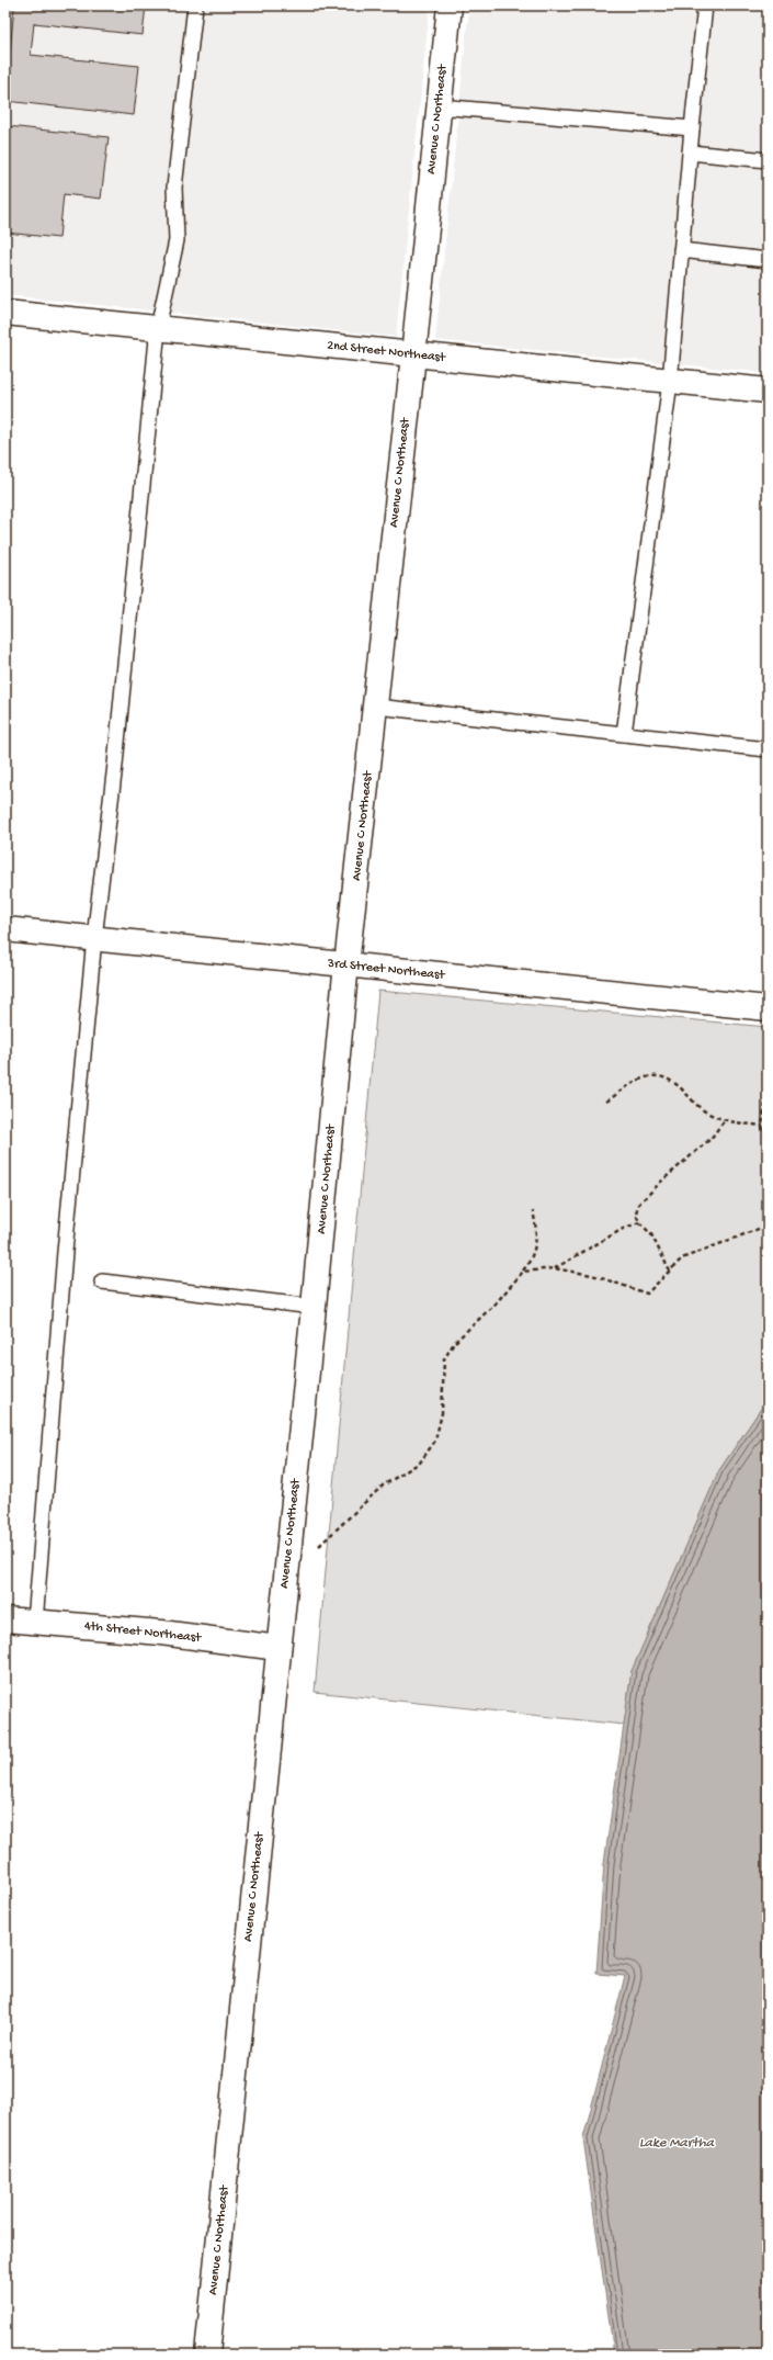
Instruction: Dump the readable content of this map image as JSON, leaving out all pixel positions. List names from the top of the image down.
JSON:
{
  "streets": {
    "street": [
      "Avenue C Northeast",
      "2nd Street Northeast",
      "3rd Street Northeast",
      "4th Street Northeast"
    ]
  },
  "crossings": [
    ["Avenue C Northeast", "2nd Street Northeast"],
    ["Avenue C Northeast", "3rd Street Northeast"],
    ["Avenue C Northeast", "4th Street Northeast"]
  ],
  "water": ["Lake Martha"]
}
